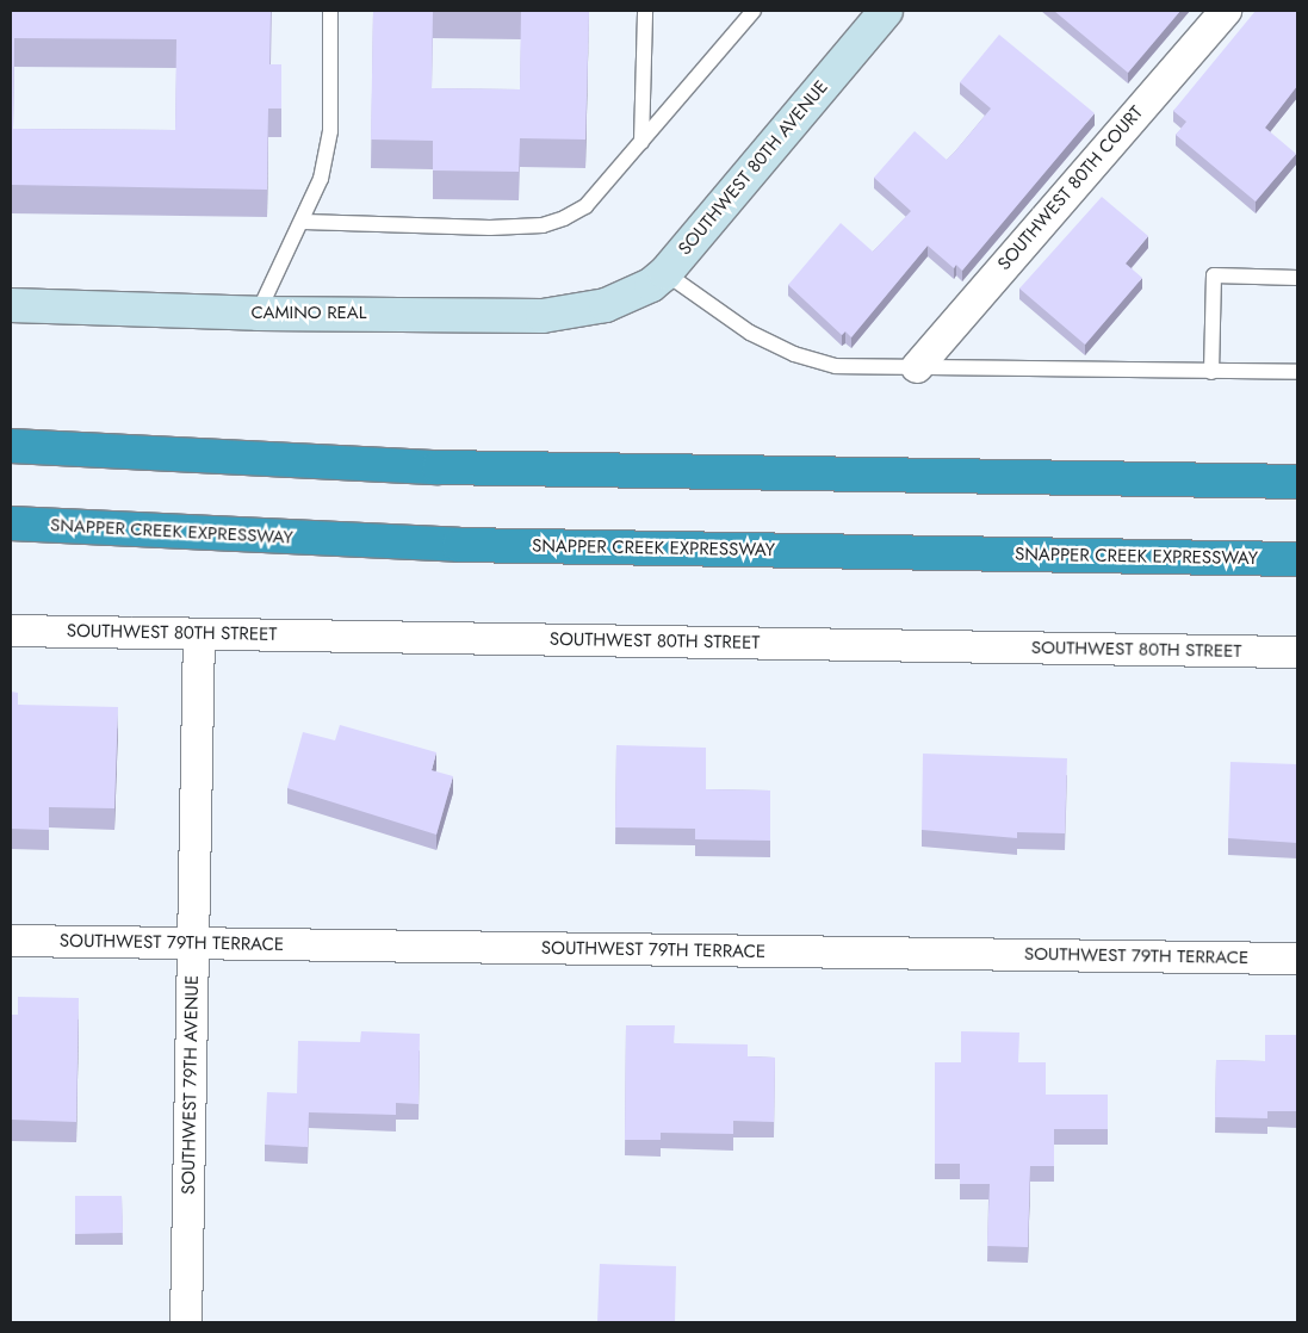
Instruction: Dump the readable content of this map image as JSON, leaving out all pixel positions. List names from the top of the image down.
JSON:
{
  "streets": {
    "highway": ["SNAPPER CREEK EXPRESSWAY"],
    "street": [
      "SOUTHWEST 80TH AVENUE",
      "SOUTHWEST 80TH COURT",
      "CAMINO REAL",
      "SOUTHWEST 80TH STREET",
      "SOUTHWEST 79TH TERRACE",
      "SOUTHWEST 79TH AVENUE"
    ]
  },
  "crossings": [
    ["SOUTHWEST 80TH AVENUE", "CAMINO REAL"],
    ["SOUTHWEST 80TH STREET", "SOUTHWEST 79TH AVENUE"],
    ["SOUTHWEST 79TH TERRACE", "SOUTHWEST 79TH AVENUE"]
  ]
}
